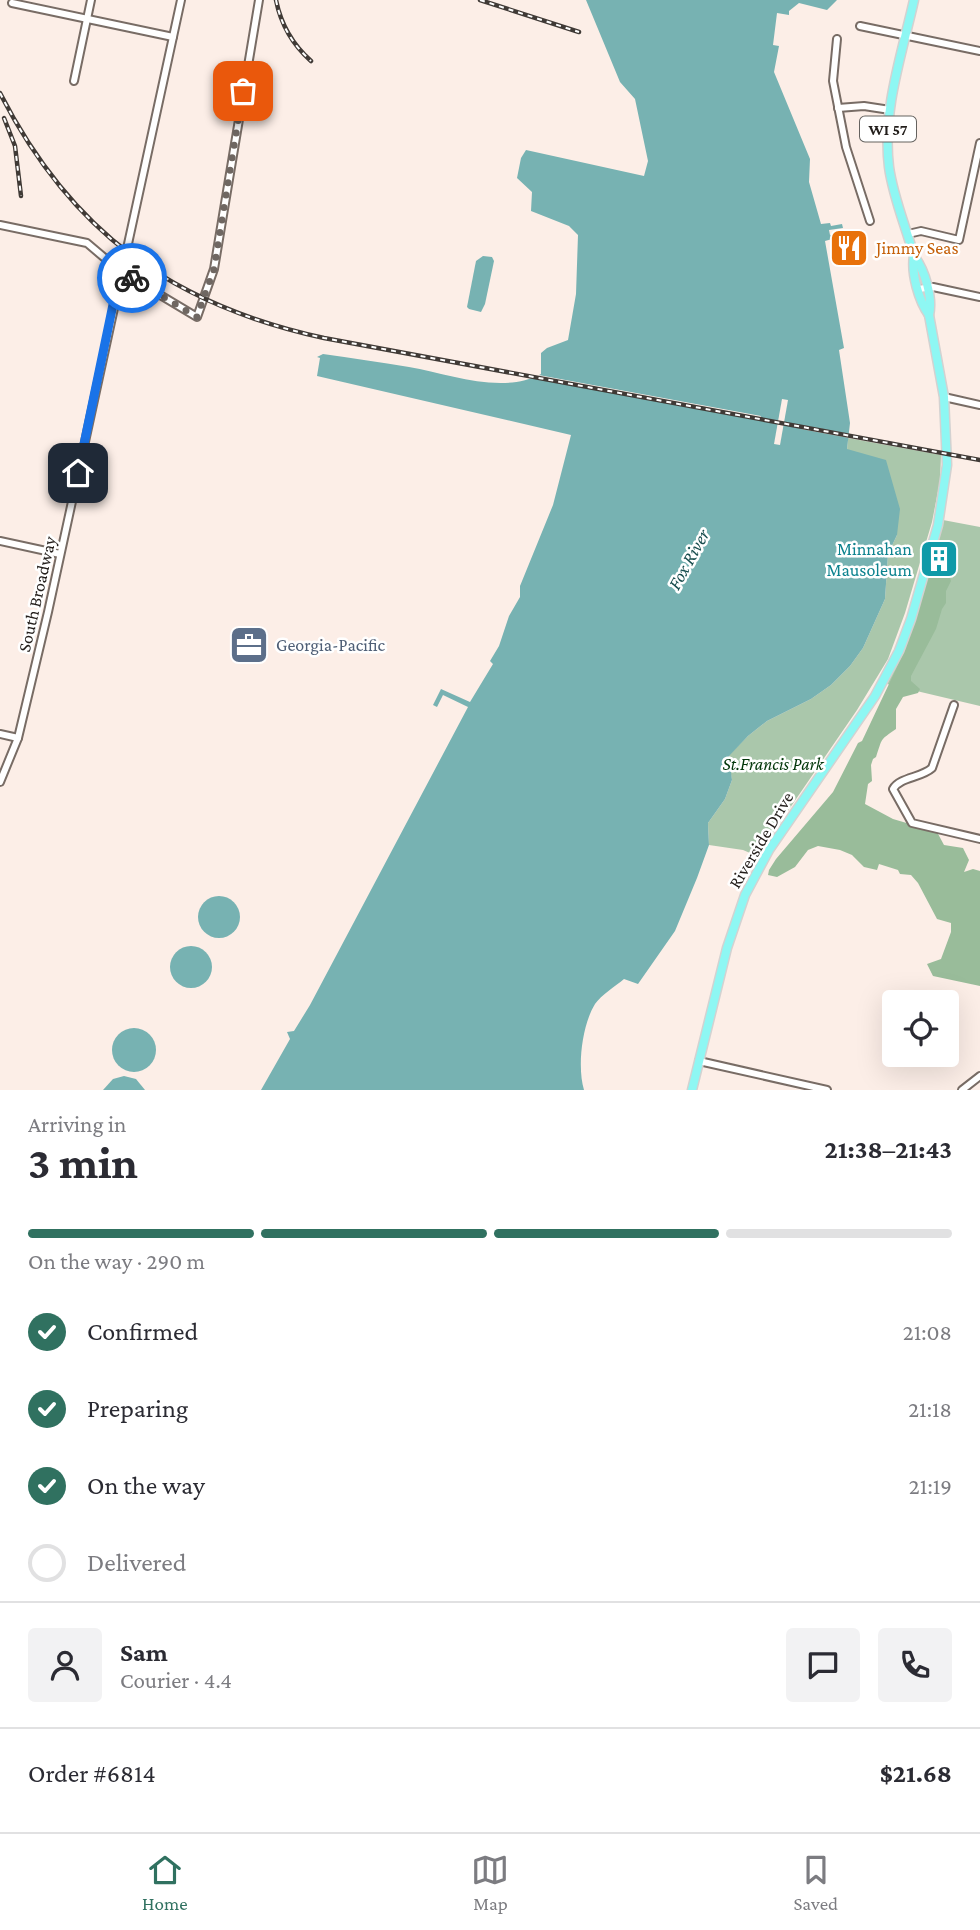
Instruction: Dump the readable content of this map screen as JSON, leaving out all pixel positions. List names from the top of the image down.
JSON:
{
  "streets": {
    "main road": ["WI 57", "Riverside Drive"],
    "street": ["South Broadway"]
  },
  "crossings": [
    ["WI 57", "Riverside Drive"]
  ],
  "water": ["Fox River"],
  "parks": ["St.Francis Park"],
  "places": {
    "restaurant": ["Jimmy Seas"],
    "building": ["Minnahan Mausoleum"],
    "office": ["Georgia-Pacific"]
  },
  "page": {
    "heading": ["3 min", "Arriving in", "21:38–21:43"],
    "panel": [
      "Sam",
      "Courier · 4.4",
      "Order #6814",
      "$21.68"
    ],
    "bar": "On the way · 290 m",
    "list": [
      ["Confirmed", "21:08"],
      ["Preparing", "21:18"],
      ["On the way", "21:19"],
      "Delivered"
    ],
    "tabs": ["Home", "Map", "Saved"]
  }
}
